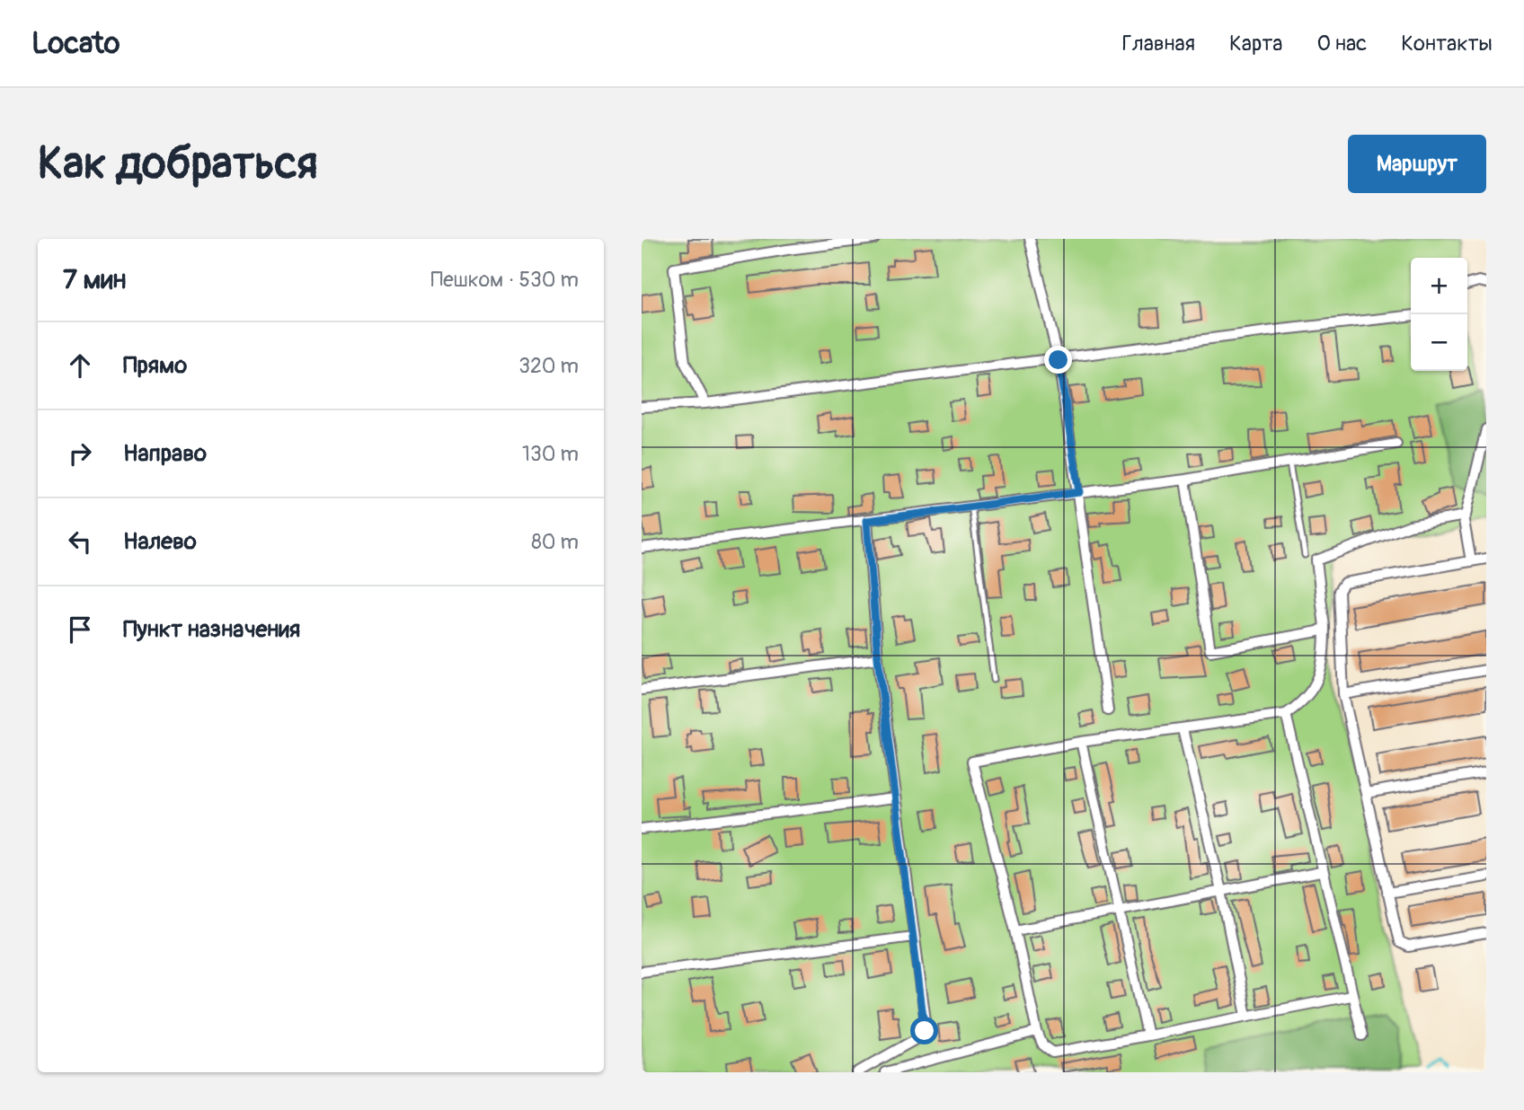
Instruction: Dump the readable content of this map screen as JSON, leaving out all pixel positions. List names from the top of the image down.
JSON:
{
  "page": {
    "header": "Locato",
    "nav": [
      "Главная",
      "Карта",
      "О нас",
      "Контакты"
    ],
    "buttons": "Маршрут",
    "title": "Как добраться",
    "heading": ["7 мин", "Пешком · 530 m"],
    "map_buttons": ["+", "−"],
    "list": [
      ["Прямо", "320 m"],
      ["Направо", "130 m"],
      ["Налево", "80 m"],
      "Пункт назначения"
    ]
  }
}
